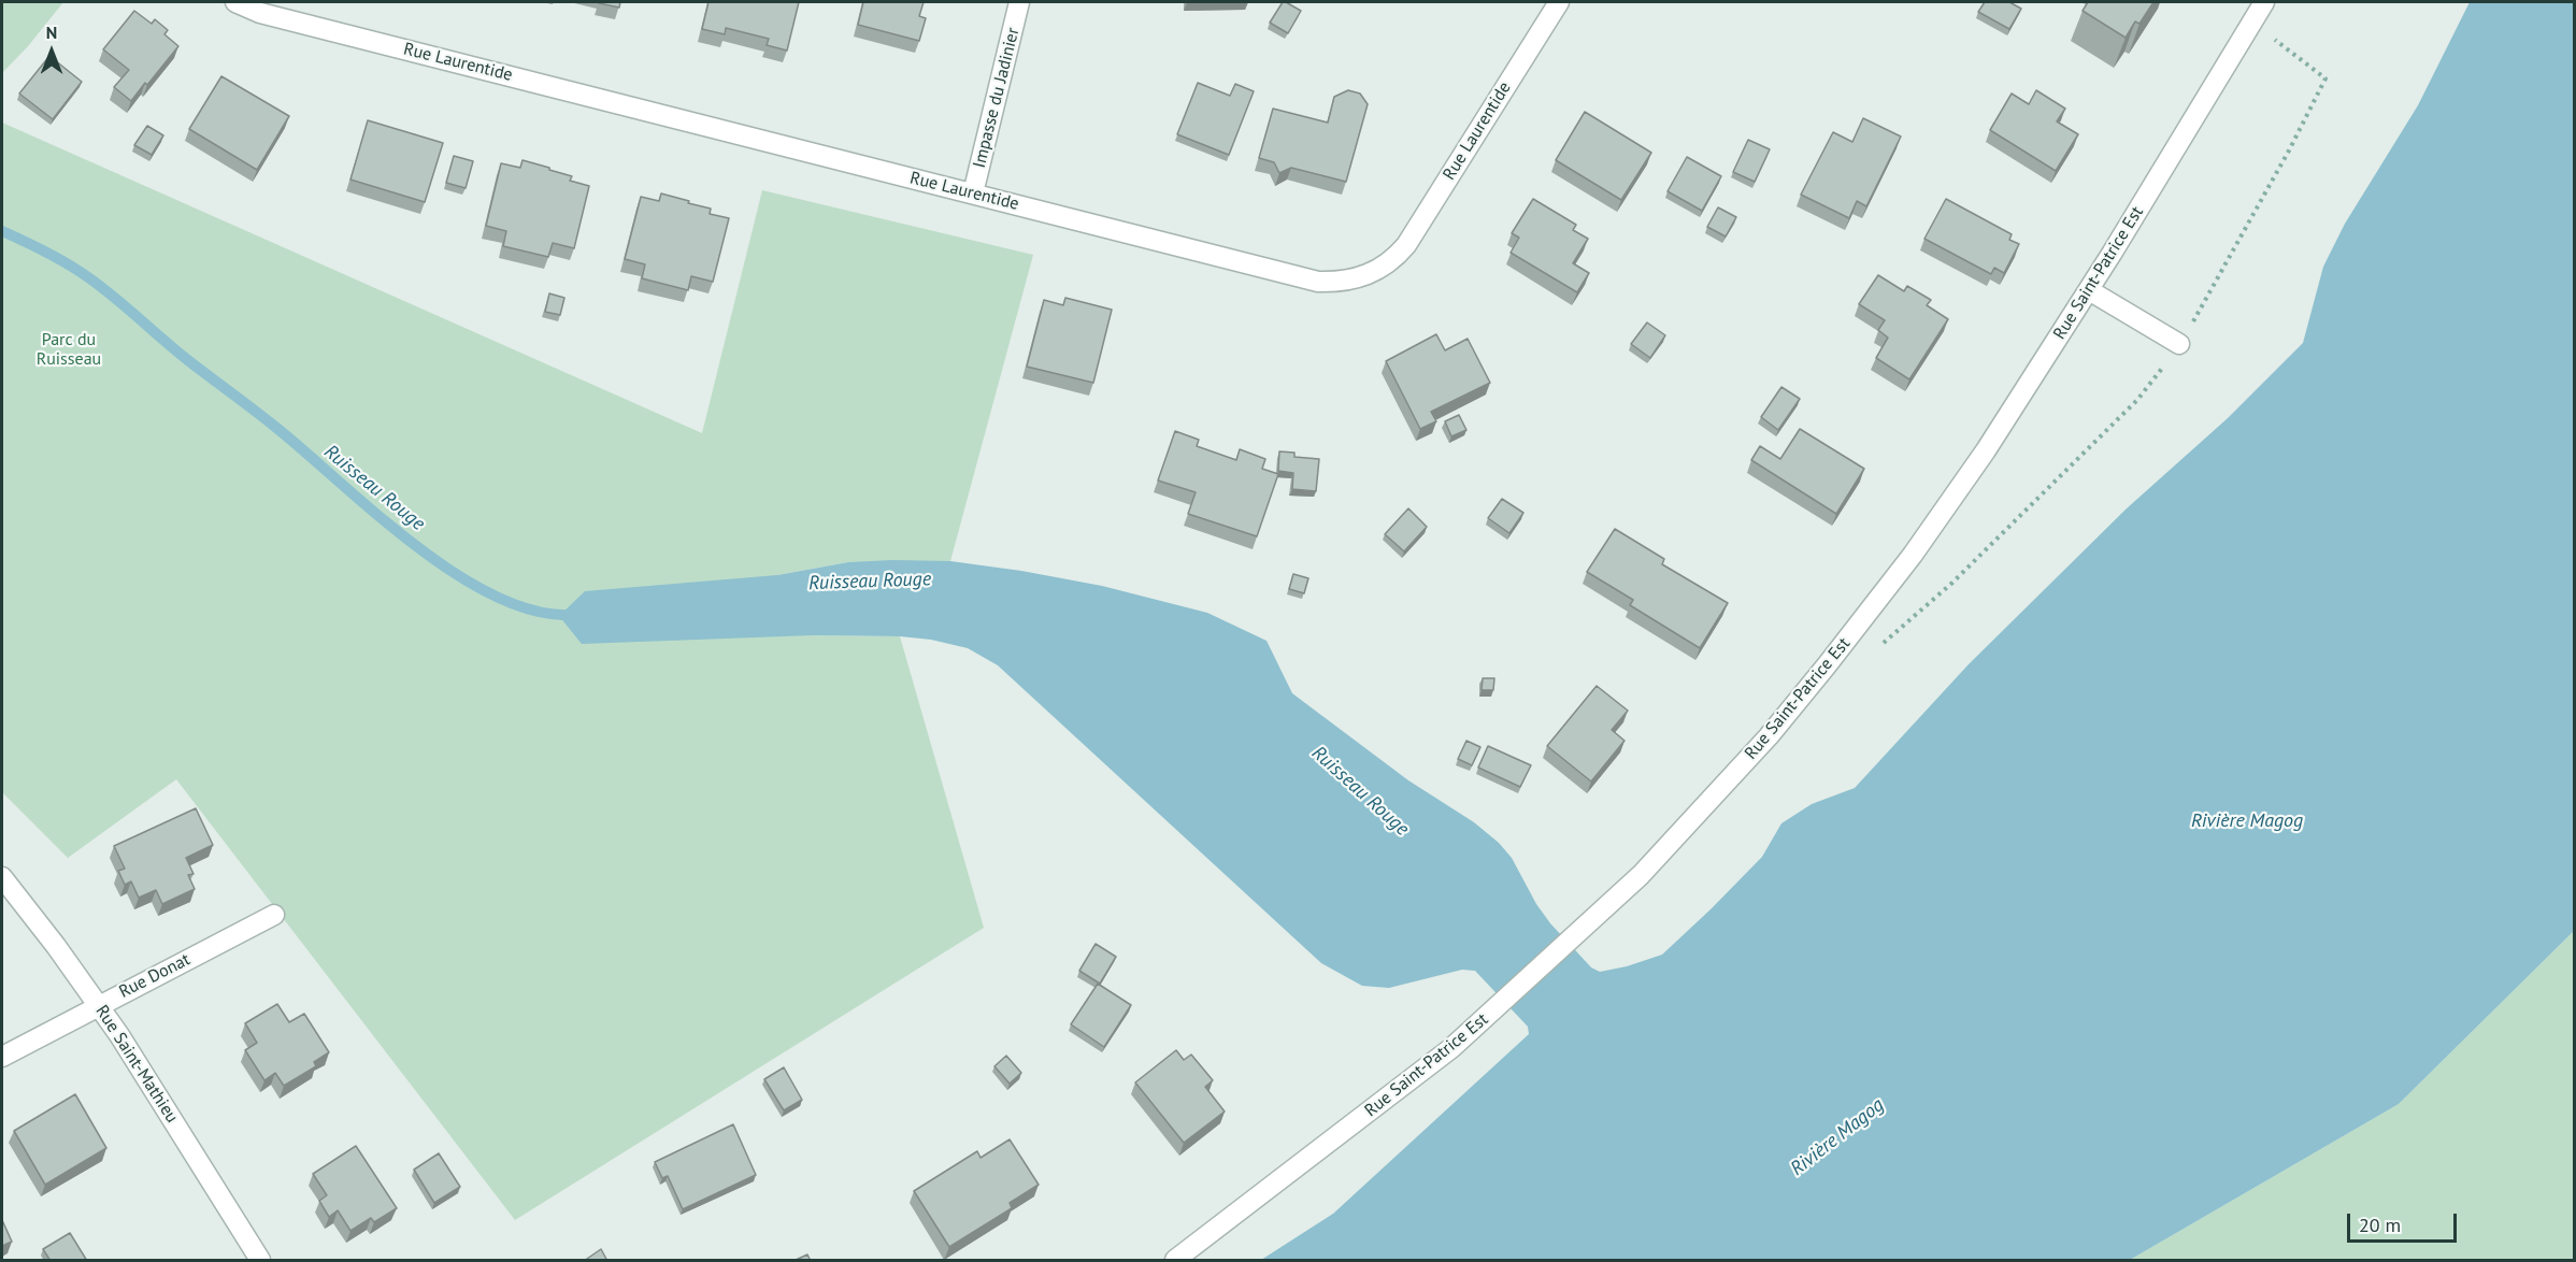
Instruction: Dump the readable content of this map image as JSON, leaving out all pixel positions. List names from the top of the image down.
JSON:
{
  "streets": {
    "street": [
      "Rue Laurentide",
      "Impasse du Jadinier",
      "Rue Saint-Patrice Est",
      "Rue Donat",
      "Rue Saint-Mathieu"
    ]
  },
  "crossings": [
    ["Rue Laurentide", "Impasse du Jadinier"],
    ["Rue Donat", "Rue Saint-Mathieu"]
  ],
  "water": ["Ruisseau Rouge", "Rivière Magog"],
  "parks": ["Parc du Ruisseau"],
  "scale_bar": "20 m",
  "north": "top"
}
